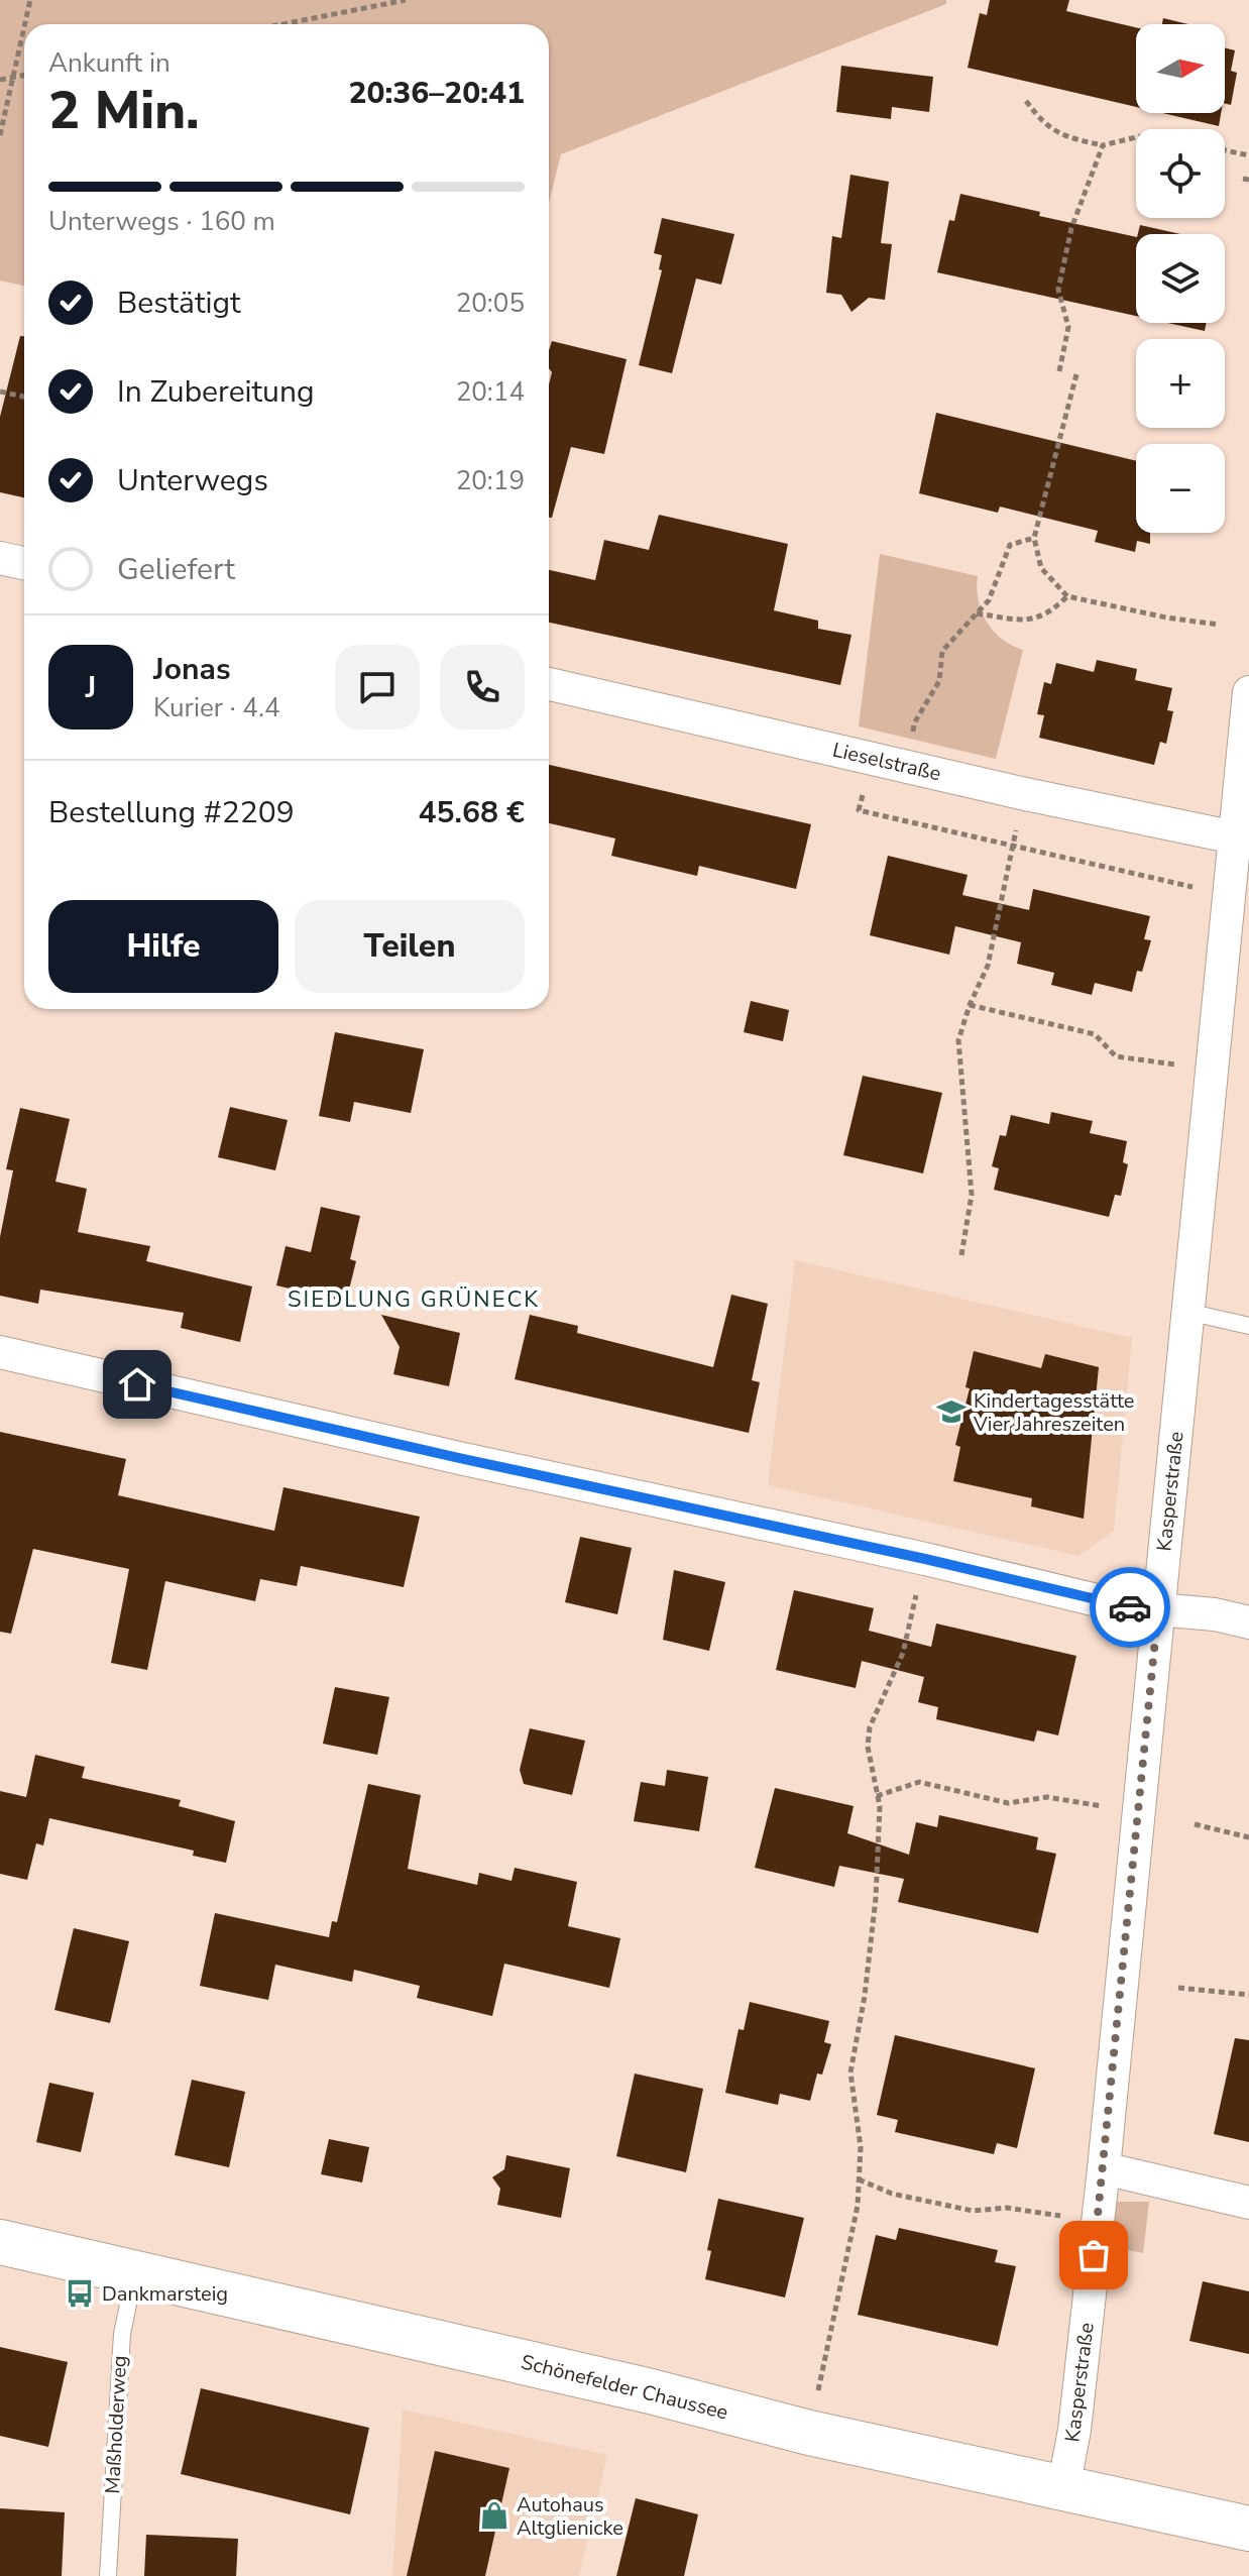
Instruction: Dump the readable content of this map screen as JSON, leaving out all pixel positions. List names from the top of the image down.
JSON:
{
  "streets": {
    "main road": ["Schönefelder Chaussee"],
    "street": ["Lieselstraße", "Kasperstraße"],
    "lane": ["Maßholderweg"]
  },
  "crossings": [
    ["Lieselstraße", "Kasperstraße"],
    ["Kasperstraße", "Schönefelder Chaussee"],
    ["Schönefelder Chaussee", "Maßholderweg"]
  ],
  "districts": ["SIEDLUNG GRÜNECK"],
  "places": {
    "school or university": ["Kindertagesstätte Vier Jahreszeiten"],
    "bus stop": ["Dankmarsteig"],
    "shop": ["Autohaus Altglienicke"]
  },
  "north": "right",
  "page": {
    "map_buttons": ["+", "−"],
    "heading": ["2 Min.", "Ankunft in", "20:36–20:41"],
    "panel": [
      "Jonas",
      "Kurier · 4.4",
      "Bestellung #2209",
      "45.68 €"
    ],
    "bar": "Unterwegs · 160 m",
    "list": [
      ["Bestätigt", "20:05"],
      ["In Zubereitung", "20:14"],
      ["Unterwegs", "20:19"],
      "Geliefert"
    ],
    "round": "J",
    "buttons": ["Hilfe", "Teilen"]
  }
}
